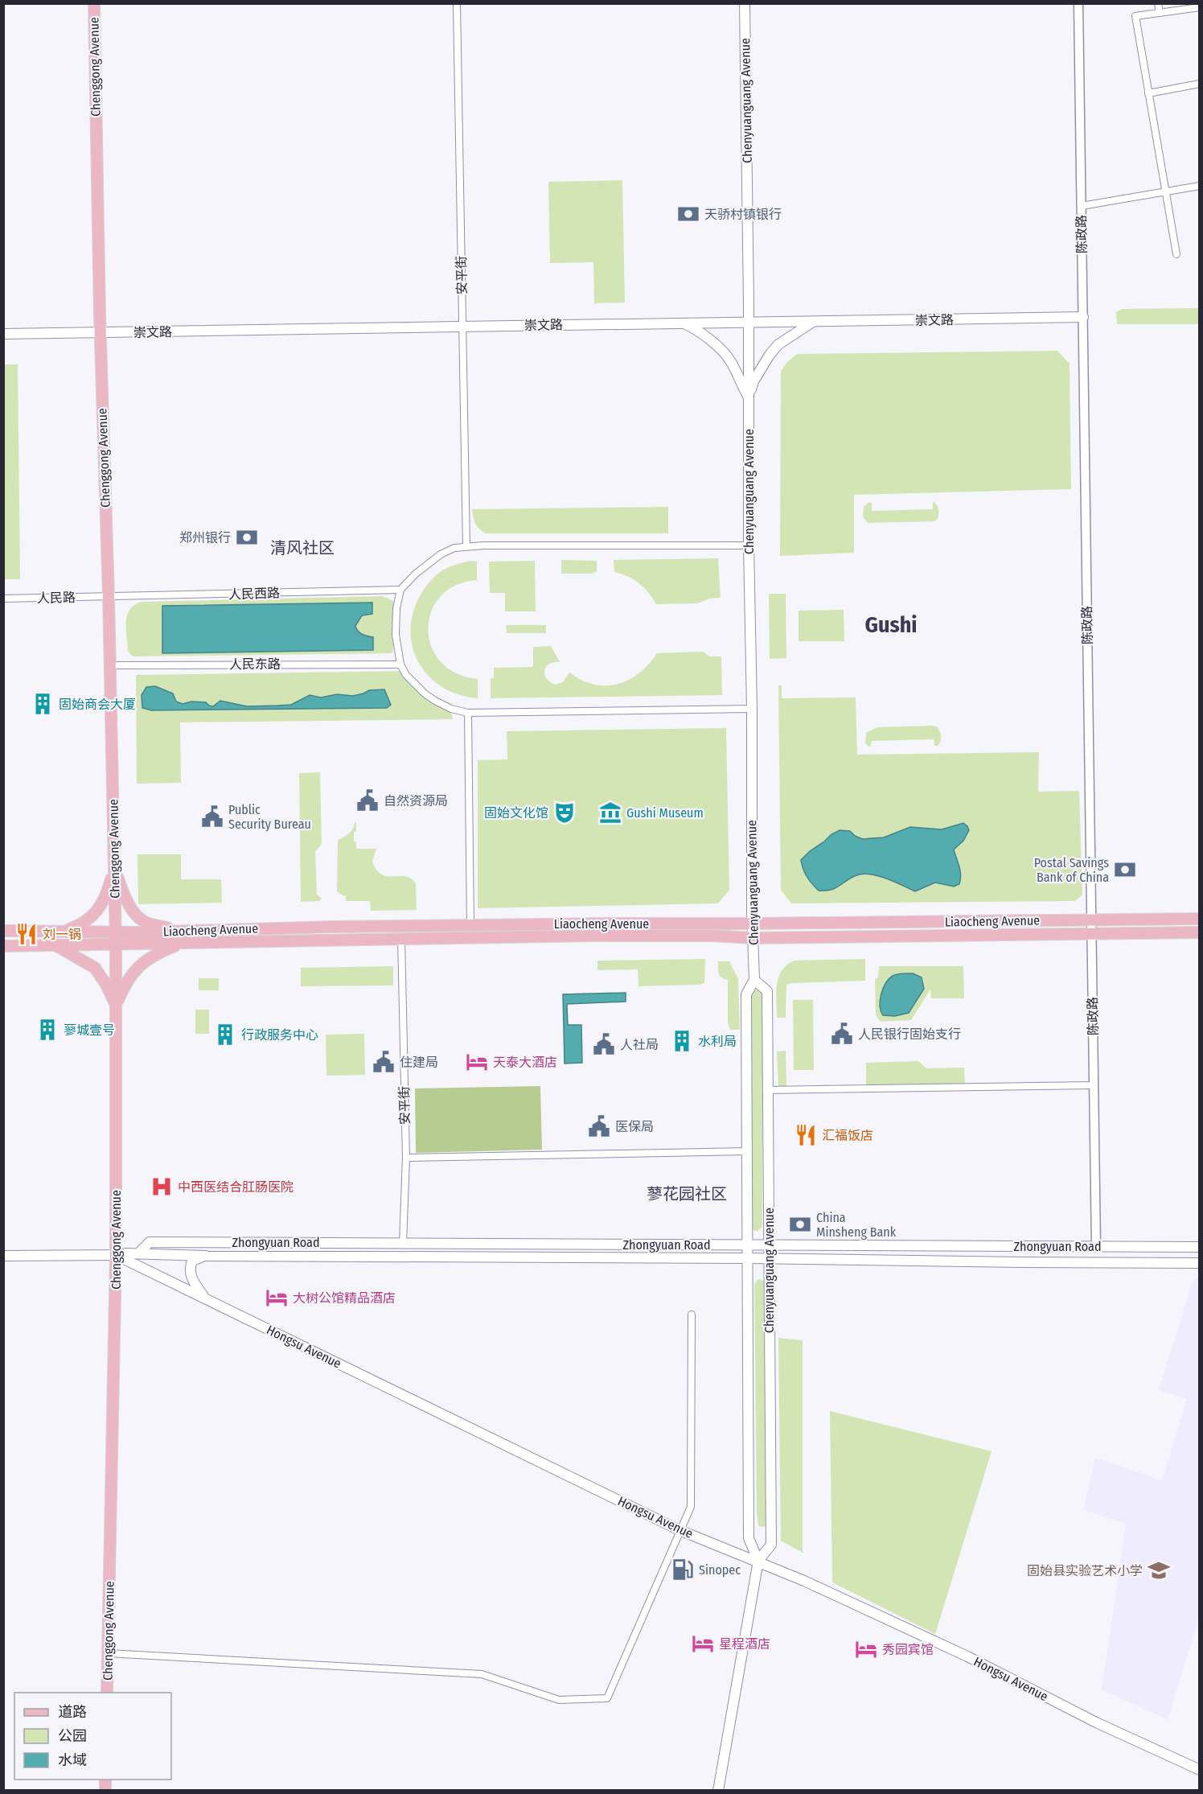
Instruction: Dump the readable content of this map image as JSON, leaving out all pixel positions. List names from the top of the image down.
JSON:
{
  "streets": {
    "main road": [
      "Chenggong Avenue",
      "Chenyuanguang Avenue",
      "崇文路",
      "Liaocheng Avenue",
      "Zhongyuan Road",
      "Hongsu Avenue"
    ],
    "street": [
      "陈政路",
      "安平街",
      "人民西路",
      "人民路",
      "人民东路"
    ]
  },
  "crossings": [
    ["Chenggong Avenue", "崇文路"],
    ["Chenggong Avenue", "人民西路"],
    ["Chenggong Avenue", "人民路"],
    ["Chenggong Avenue", "人民东路"],
    ["Chenggong Avenue", "Liaocheng Avenue"],
    ["Chenggong Avenue", "Zhongyuan Road"],
    ["Chenggong Avenue", "Hongsu Avenue"],
    ["Chenyuanguang Avenue", "崇文路"],
    ["Chenyuanguang Avenue", "Liaocheng Avenue"],
    ["Chenyuanguang Avenue", "Zhongyuan Road"],
    ["Chenyuanguang Avenue", "Hongsu Avenue"],
    ["陈政路", "崇文路"],
    ["陈政路", "Liaocheng Avenue"],
    ["陈政路", "Zhongyuan Road"],
    ["安平街", "崇文路"],
    ["安平街", "Liaocheng Avenue"],
    ["安平街", "Zhongyuan Road"],
    ["人民西路", "人民路"],
    ["Zhongyuan Road", "Hongsu Avenue"]
  ],
  "districts": ["清风社区", "Gushi", "蓼花园社区"],
  "places": {
    "bank": [
      "天骄村镇银行",
      "郑州银行",
      "Postal Savings Bank of China",
      "China Minsheng Bank"
    ],
    "building": [
      "固始商会大厦",
      "蓼城壹号",
      "行政服务中心",
      "水利局"
    ],
    "public building": [
      "自然资源局",
      "Public Security Bureau",
      "人民银行固始支行",
      "人社局",
      "住建局",
      "医保局"
    ],
    "theatre": ["固始文化馆"],
    "museum": ["Gushi Museum"],
    "restaurant": ["刘一锅", "汇福饭店"],
    "hotel": [
      "天泰大酒店",
      "大树公馆精品酒店",
      "星程酒店",
      "秀园宾馆"
    ],
    "hospital": ["中西医结合肛肠医院"],
    "fuel station": ["Sinopec"],
    "school or university": ["固始县实验艺术小学"]
  },
  "legend": ["道路", "公园", "水域"]
}
